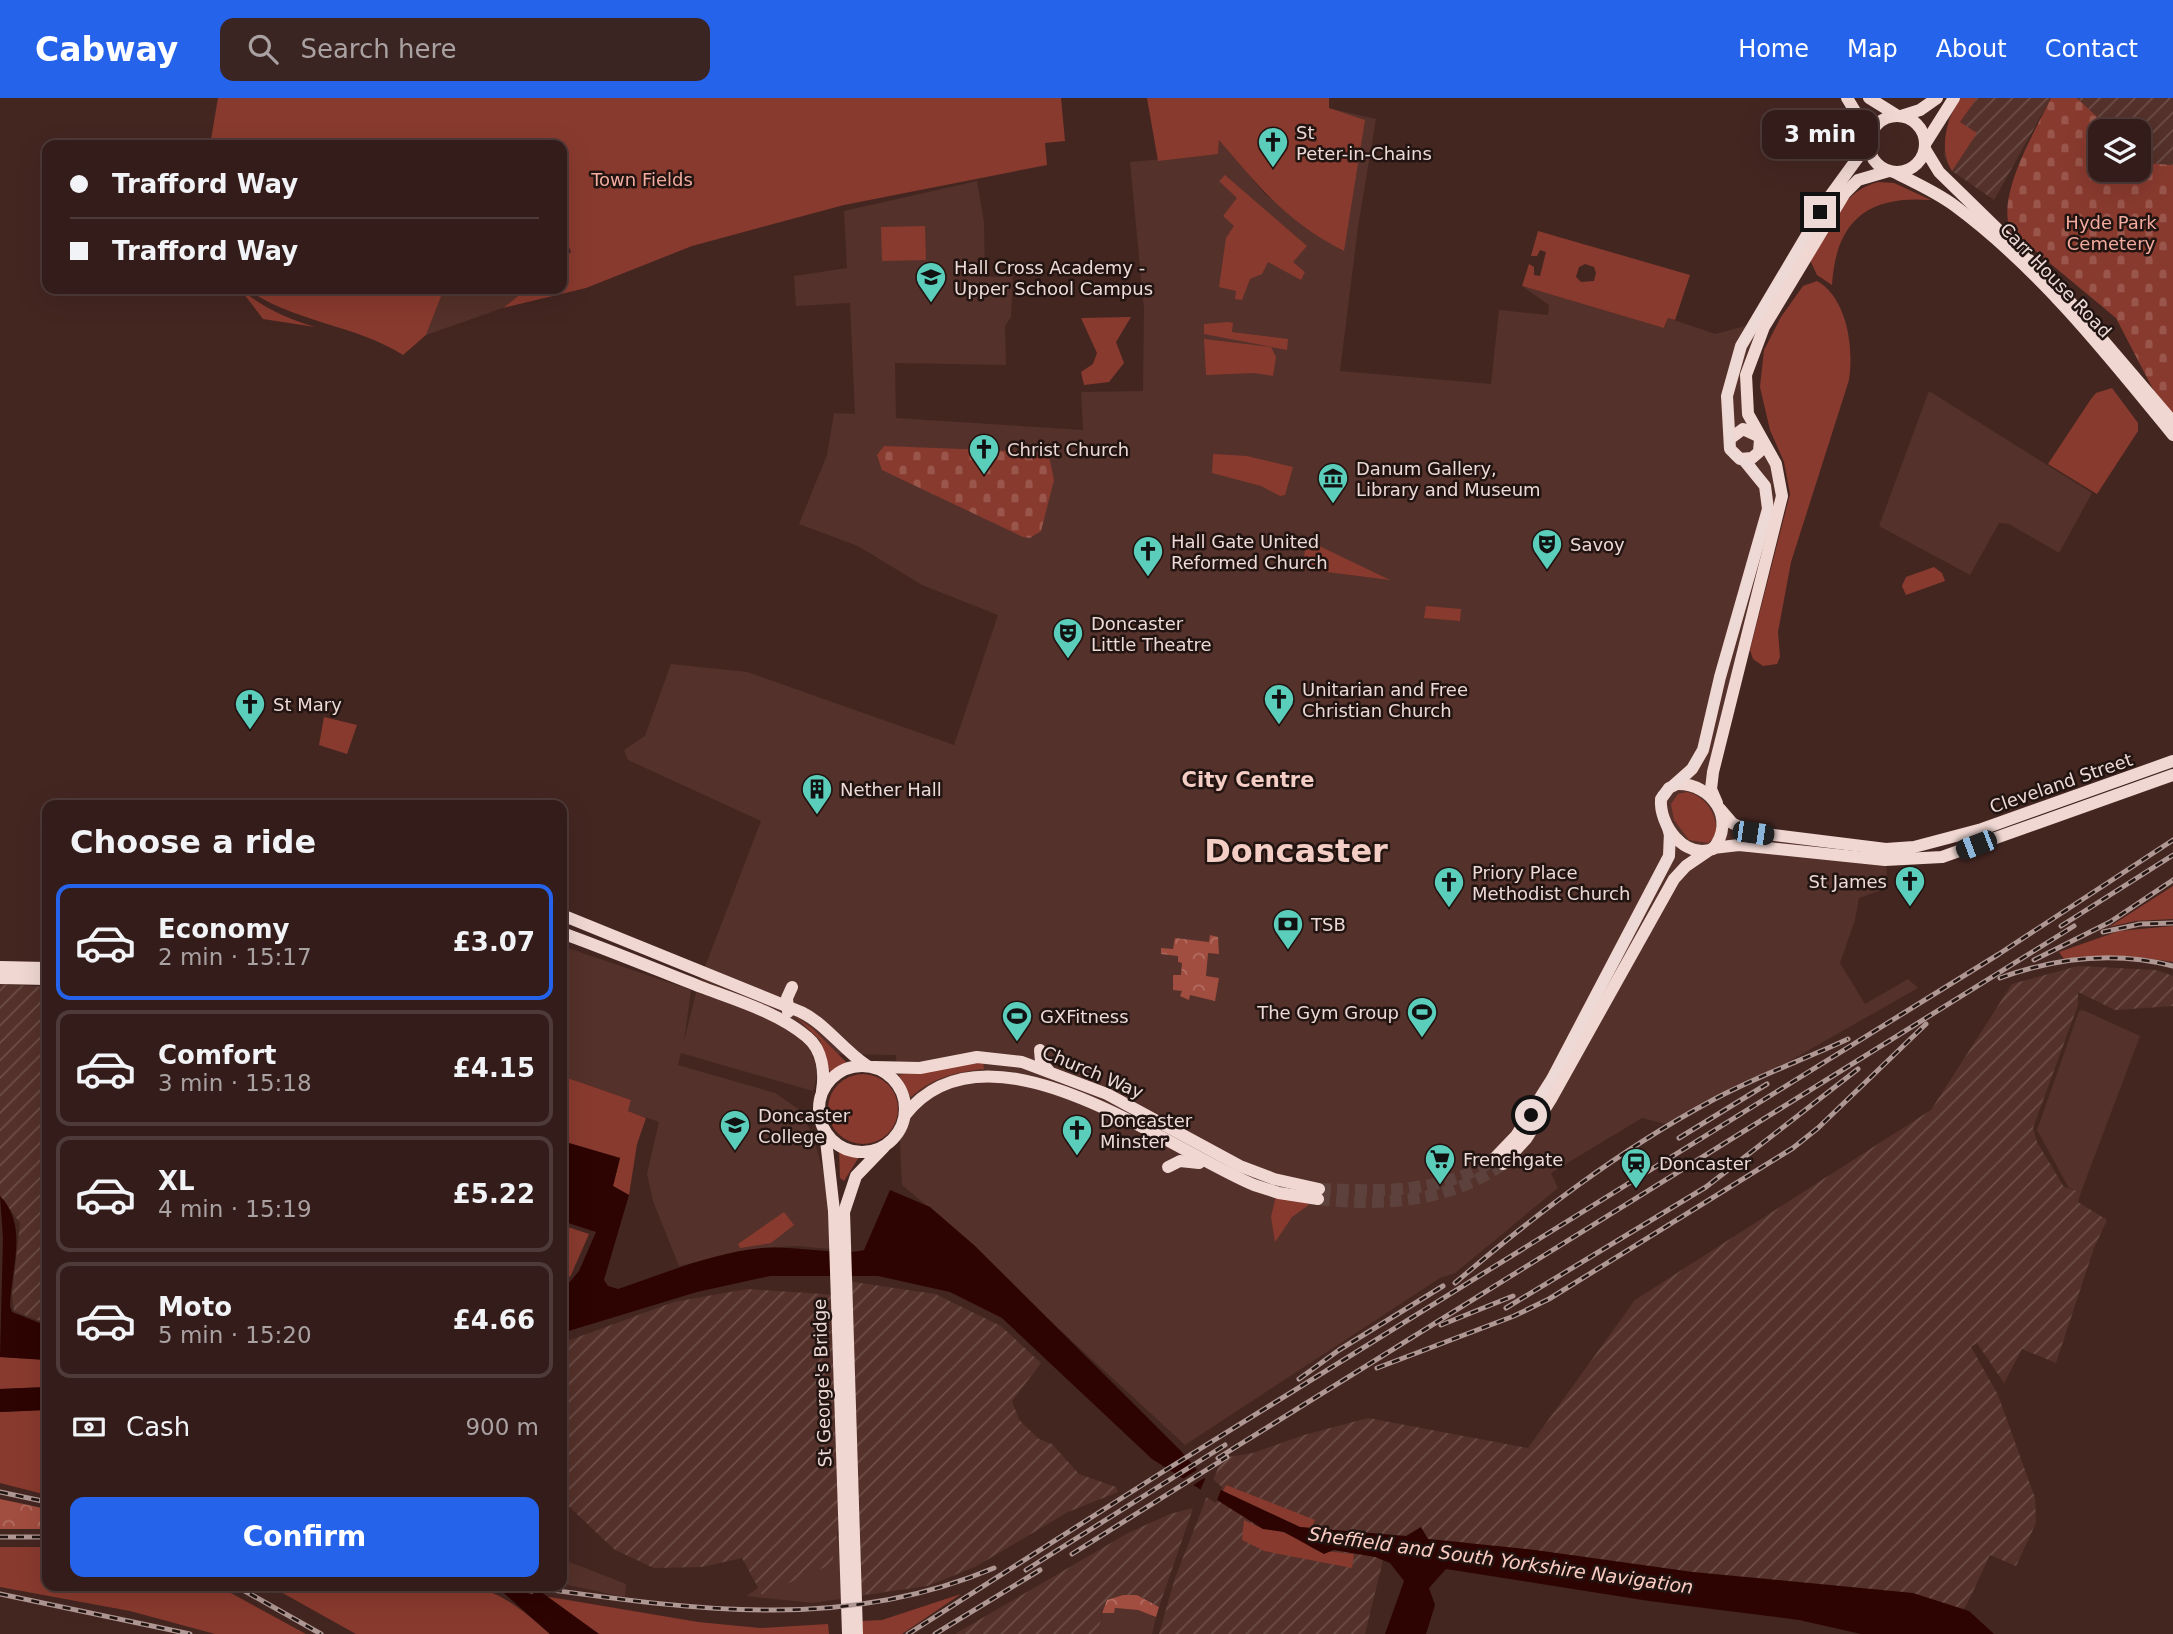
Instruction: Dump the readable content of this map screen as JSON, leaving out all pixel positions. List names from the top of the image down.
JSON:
{
  "streets": {
    "highway": [
      "Carr House Road",
      "Cleveland Street",
      "Church Way",
      "St George's Bridge"
    ]
  },
  "crossings": [
    ["Church Way", "St George's Bridge"]
  ],
  "districts": ["City Centre", "Doncaster"],
  "water": ["Sheffield and South Yorkshire Navigation"],
  "parks": ["Town Fields", "Hyde Park Cemetery"],
  "places": {
    "church": [
      "St Peter-in-Chains",
      "Christ Church",
      "Hall Gate United Reformed Church",
      "Unitarian and Free Christian Church",
      "St Mary",
      "St James",
      "Priory Place Methodist Church",
      "Doncaster Minster"
    ],
    "school or university": ["Hall Cross Academy - Upper School Campus", "Doncaster College"],
    "museum": ["Danum Gallery, Library and Museum"],
    "theatre": ["Savoy", "Doncaster Little Theatre"],
    "building": ["Nether Hall"],
    "bank": ["TSB"],
    "sports": ["The Gym Group", "GXFitness"],
    "supermarket": ["Frenchgate"],
    "station": ["Doncaster"]
  },
  "page": {
    "header": "Cabway",
    "search": "Search here",
    "nav": [
      "Home",
      "Map",
      "About",
      "Contact"
    ],
    "bubble": "3 min",
    "banner": ["Trafford Way", "Trafford Way"],
    "heading": "Choose a ride",
    "list": [
      {
        "name": "Economy",
        "note": "2 min · 15:17",
        "value": "£3.07"
      },
      {
        "name": "Comfort",
        "note": "3 min · 15:18",
        "value": "£4.15"
      },
      {
        "name": "XL",
        "note": "4 min · 15:19",
        "value": "£5.22"
      },
      {
        "name": "Moto",
        "note": "5 min · 15:20",
        "value": "£4.66"
      }
    ],
    "pay": ["Cash", "900 m"],
    "buttons": "Confirm"
  }
}
